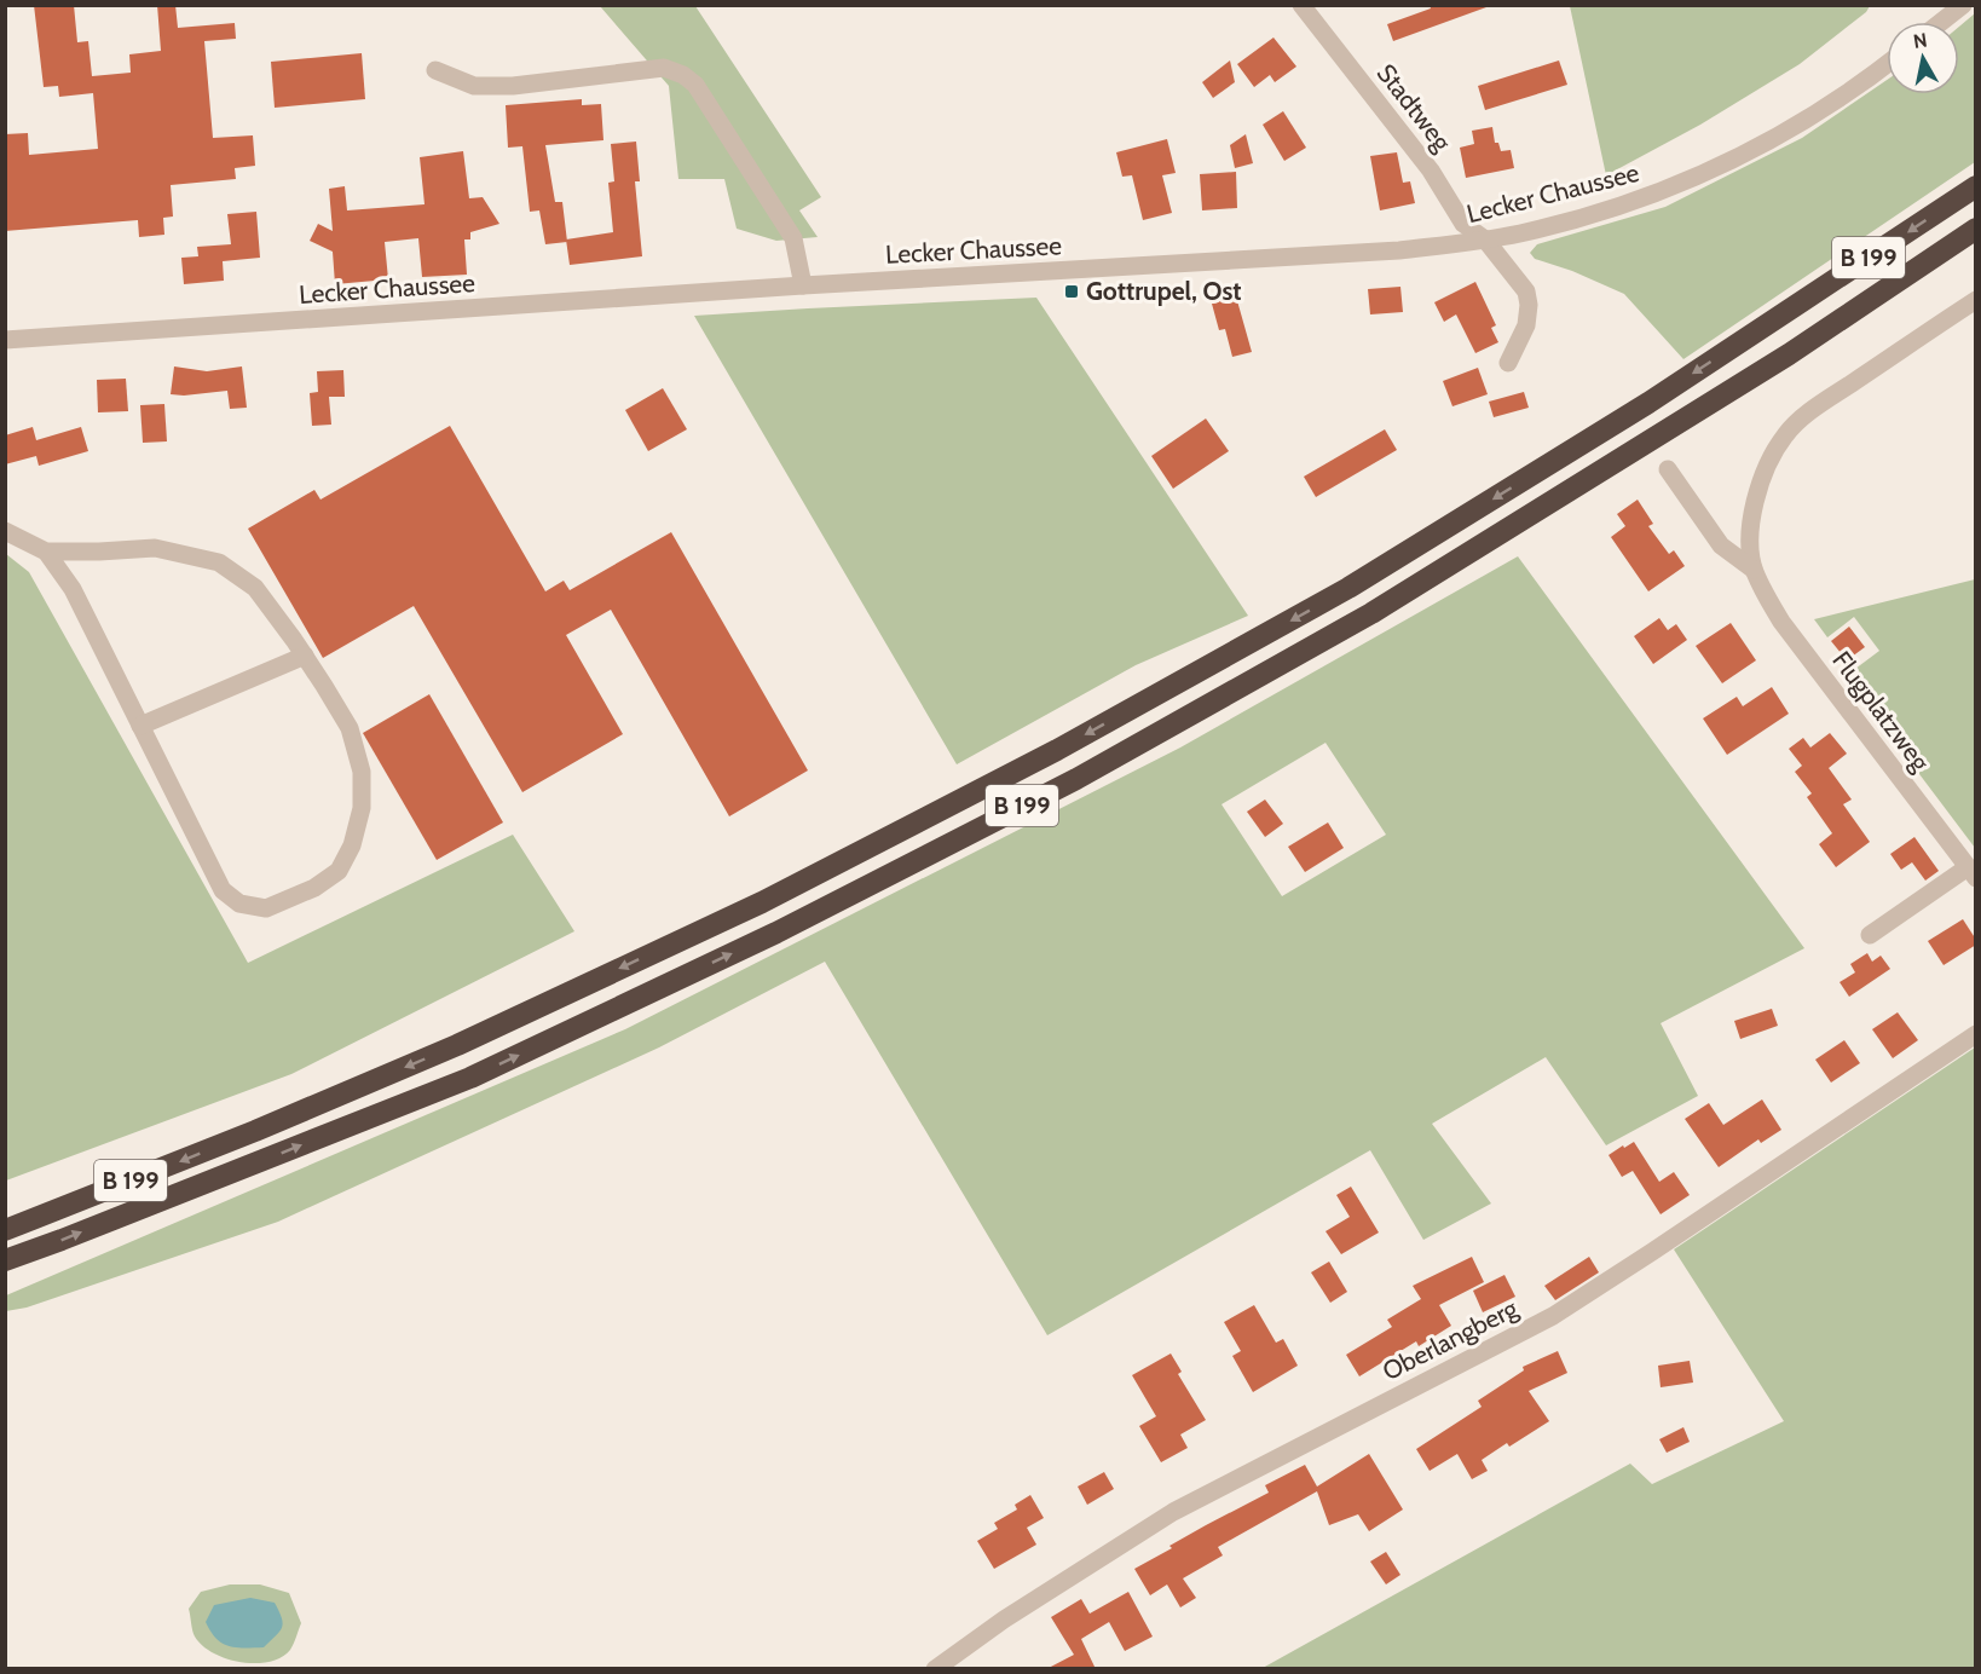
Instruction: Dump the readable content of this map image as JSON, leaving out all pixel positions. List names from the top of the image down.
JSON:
{
  "streets": {
    "highway": ["B 199"],
    "street": [
      "Stadtweg",
      "Lecker Chaussee",
      "Flugplatzweg",
      "Oberlangberg"
    ]
  },
  "crossings": [
    ["Stadtweg", "Lecker Chaussee"]
  ],
  "places": {
    "transit": ["Gottrupel, Ost"]
  },
  "north": "top"
}
